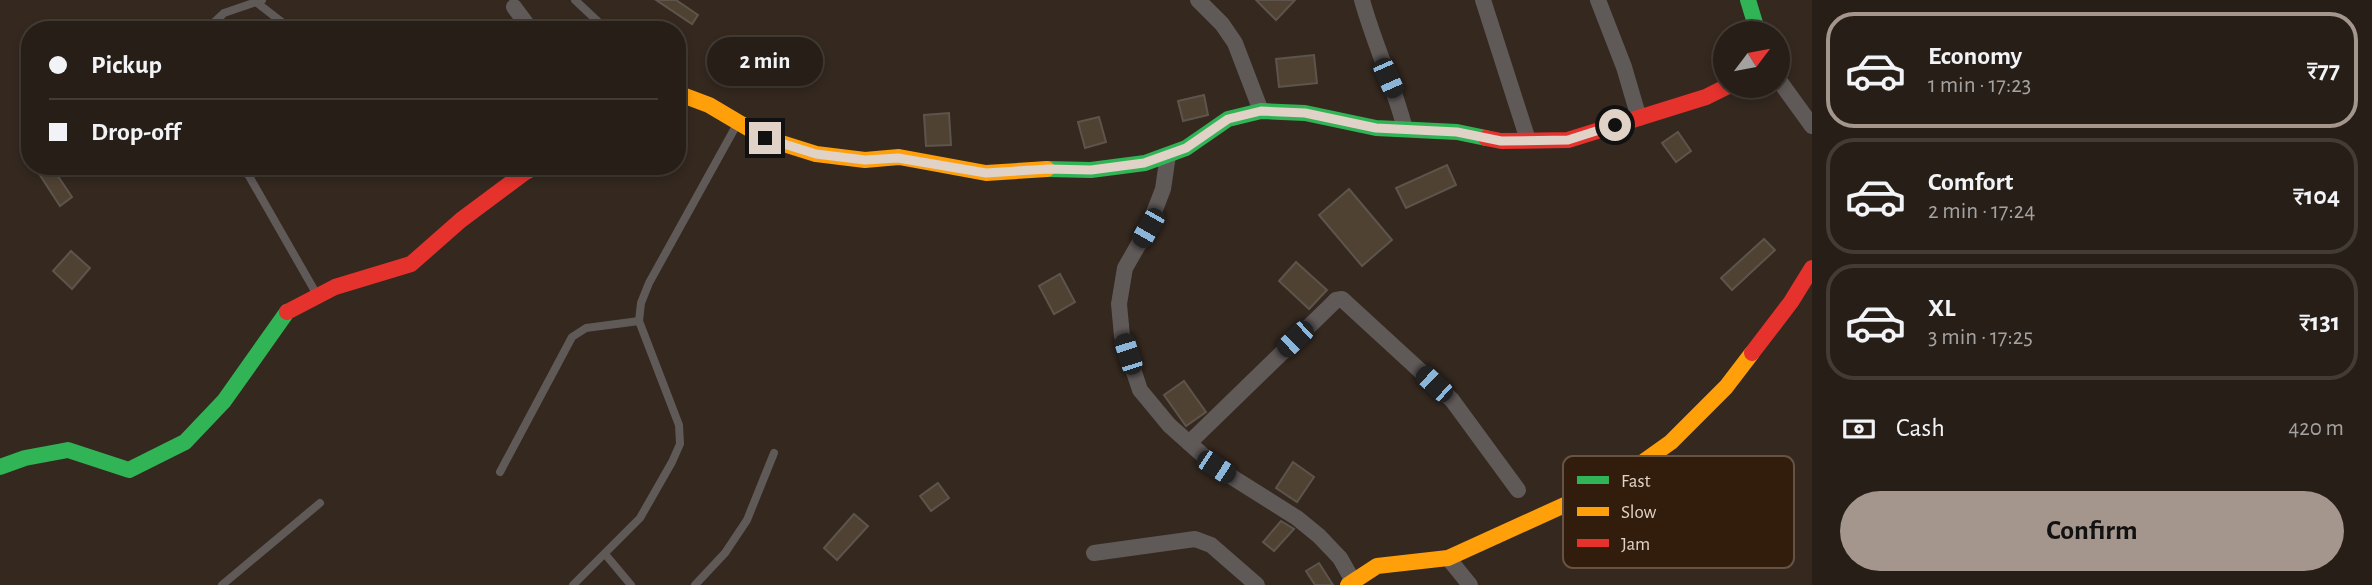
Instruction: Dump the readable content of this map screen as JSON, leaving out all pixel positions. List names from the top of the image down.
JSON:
{
  "legend": ["Fast", "Slow", "Jam"],
  "north": "top right",
  "page": {
    "list": [
      {
        "name": "Economy",
        "note": "1 min · 17:23",
        "value": "₹77"
      },
      {
        "name": "Comfort",
        "note": "2 min · 17:24",
        "value": "₹104"
      },
      {
        "name": "XL",
        "note": "3 min · 17:25",
        "value": "₹131"
      }
    ],
    "banner": ["Pickup", "Drop-off"],
    "bubble": "2 min",
    "pay": ["Cash", "420 m"],
    "buttons": "Confirm"
  }
}
